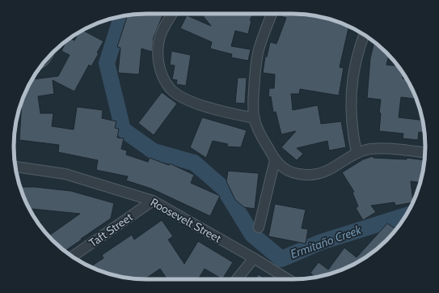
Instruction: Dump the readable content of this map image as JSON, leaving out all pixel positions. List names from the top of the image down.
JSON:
{
  "streets": {
    "street": ["Roosevelt Street", "Taft Street"]
  },
  "crossings": [
    ["Roosevelt Street", "Taft Street"]
  ],
  "water": ["Ermitaño Creek"]
}
